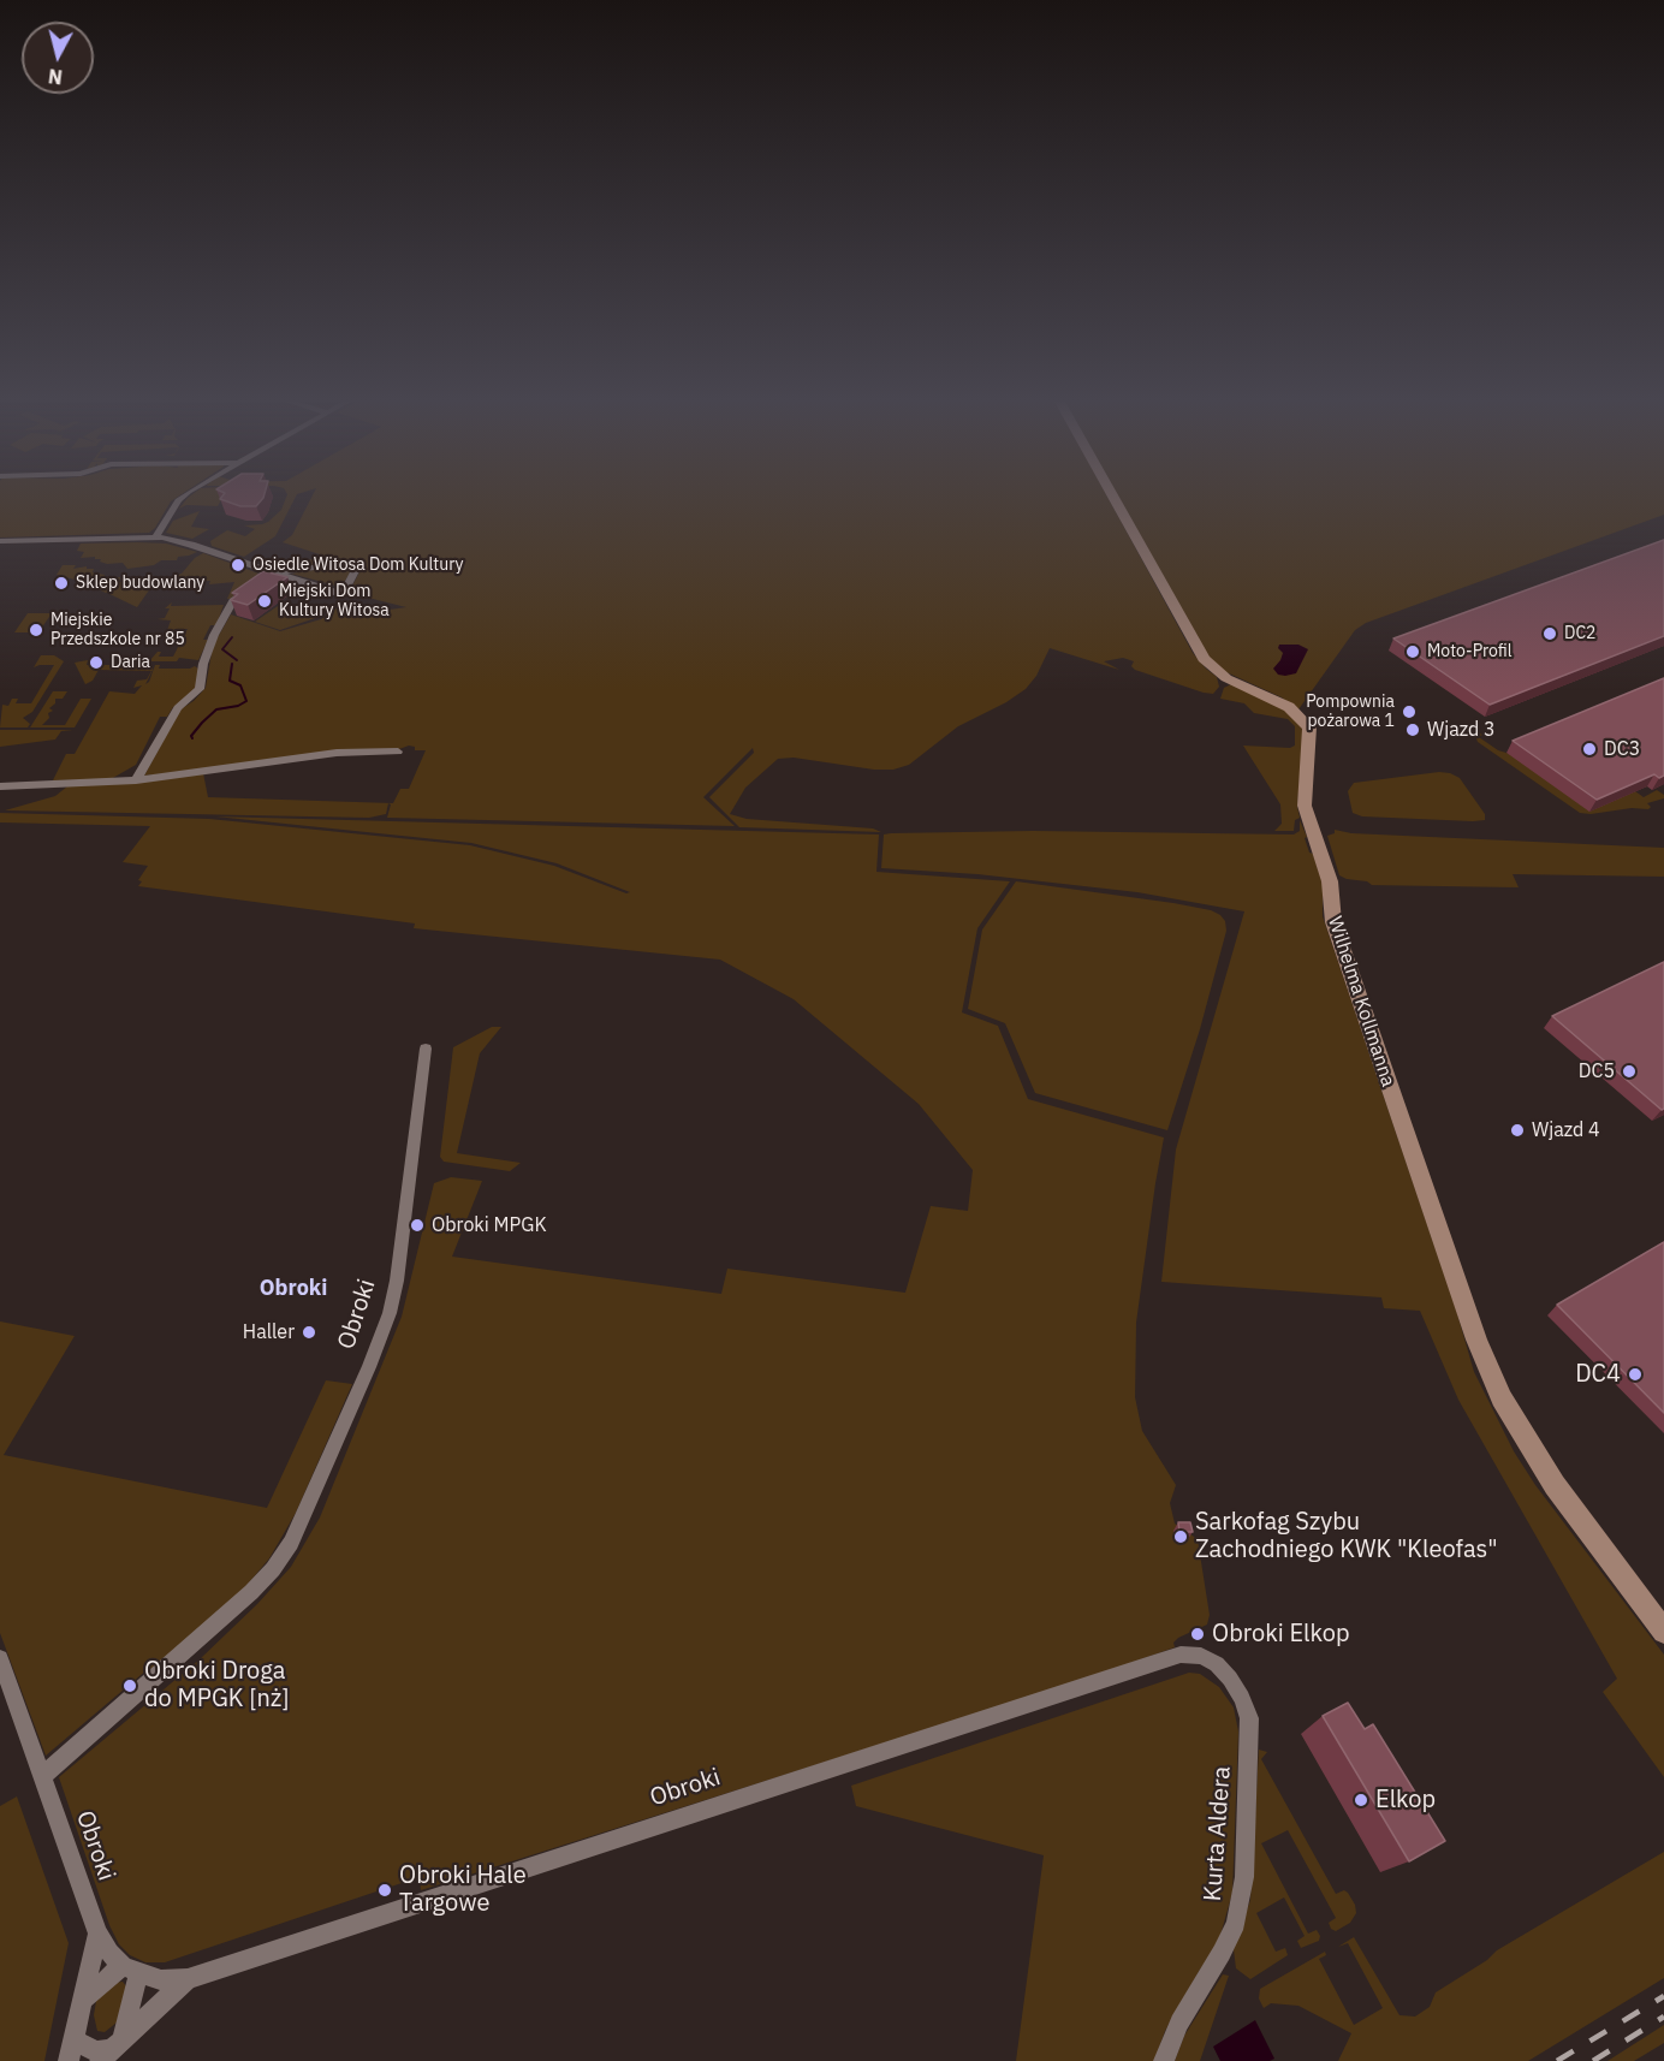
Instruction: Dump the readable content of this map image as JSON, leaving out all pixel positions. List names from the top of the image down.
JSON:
{
  "streets": {
    "street": ["Wilhelma Kollmanna", "Obroki", "Kurta Aldera"]
  },
  "crossings": [
    ["Obroki", "Kurta Aldera"]
  ],
  "districts": ["Obroki"],
  "places": [
    "Osiedle Witosa Dom Kultury",
    "Sklep budowlany",
    "Miejski Dom Kultury Witosa",
    "Miejskie Przedszkole nr 85",
    "DC2",
    "Moto-Profil",
    "Daria",
    "Pompownia pożarowa 1",
    "Wjazd 3",
    "DC3",
    "DC5",
    "Wjazd 4",
    "Obroki MPGK",
    "Haller",
    "DC4",
    "Sarkofag Szybu Zachodniego KWK \"Kleofas\"",
    "Obroki Elkop",
    "Obroki Droga do MPGK [nż]",
    "Elkop",
    "Obroki Hale Targowe"
  ],
  "north": "bottom"
}
